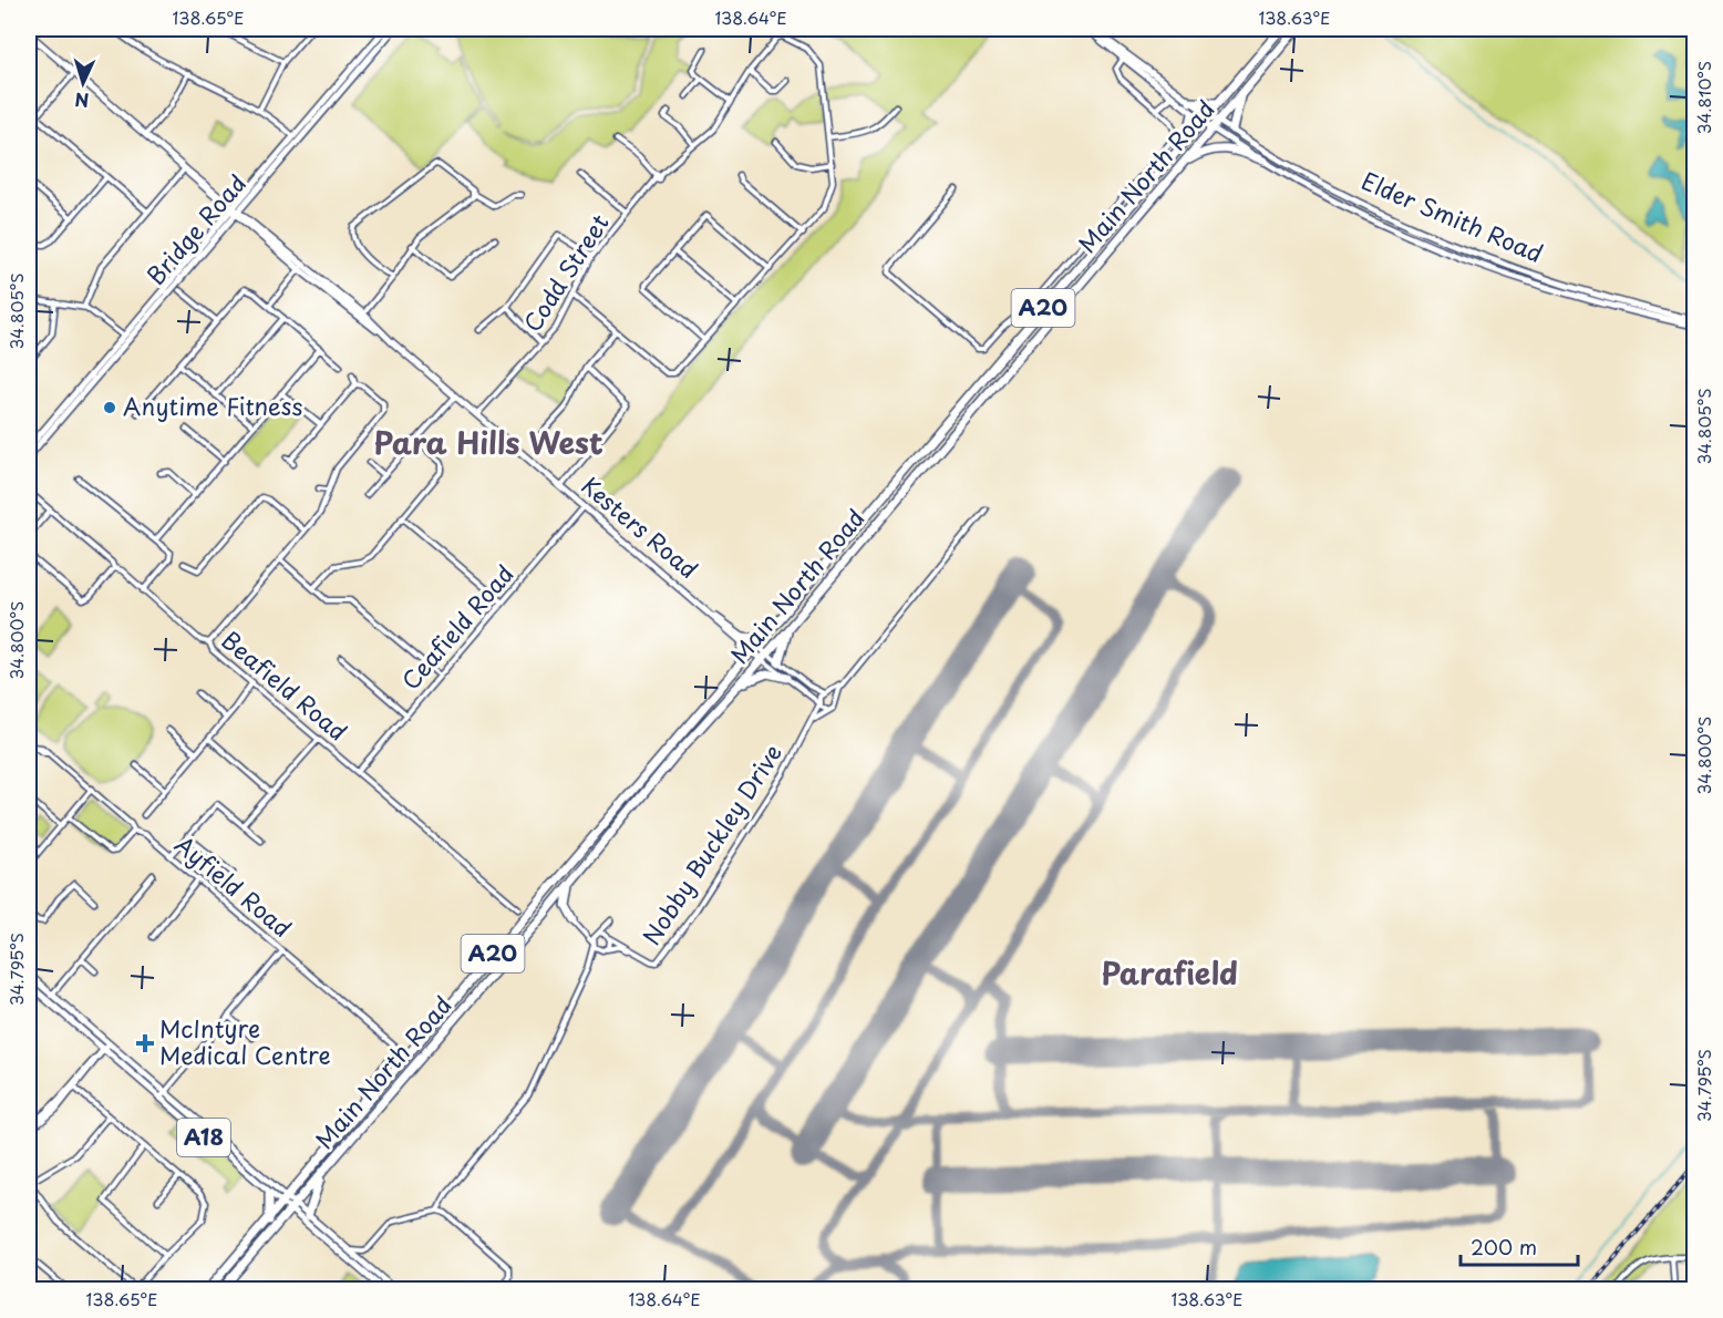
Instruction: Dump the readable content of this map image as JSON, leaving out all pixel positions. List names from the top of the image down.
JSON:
{
  "streets": {
    "highway": ["Main North Road", "A20"],
    "main road": [
      "Elder Smith Road",
      "Bridge Road",
      "Kesters Road",
      "A18"
    ],
    "street": [
      "Codd Street",
      "Ceafield Road",
      "Beafield Road",
      "Nobby Buckley Drive",
      "Ayfield Road"
    ]
  },
  "crossings": [
    ["Main North Road", "Elder Smith Road"],
    ["Main North Road", "Kesters Road"],
    ["Main North Road", "A18"],
    ["Bridge Road", "Kesters Road"],
    ["Codd Street", "Kesters Road"],
    ["Kesters Road", "Ceafield Road"],
    ["Kesters Road", "Nobby Buckley Drive"],
    ["Ceafield Road", "Beafield Road"]
  ],
  "districts": ["Para Hills West", "Parafield"],
  "places": {
    "other": ["Anytime Fitness"],
    "health": ["McIntyre Medical Centre"]
  },
  "scale_bar": "200 m",
  "north": "bottom",
  "coordinates": [
    "138.65°E",
    "138.64°E",
    "138.63°E",
    "34.810°S",
    "34.805°S",
    "34.800°S",
    "34.795°S"
  ]
}
